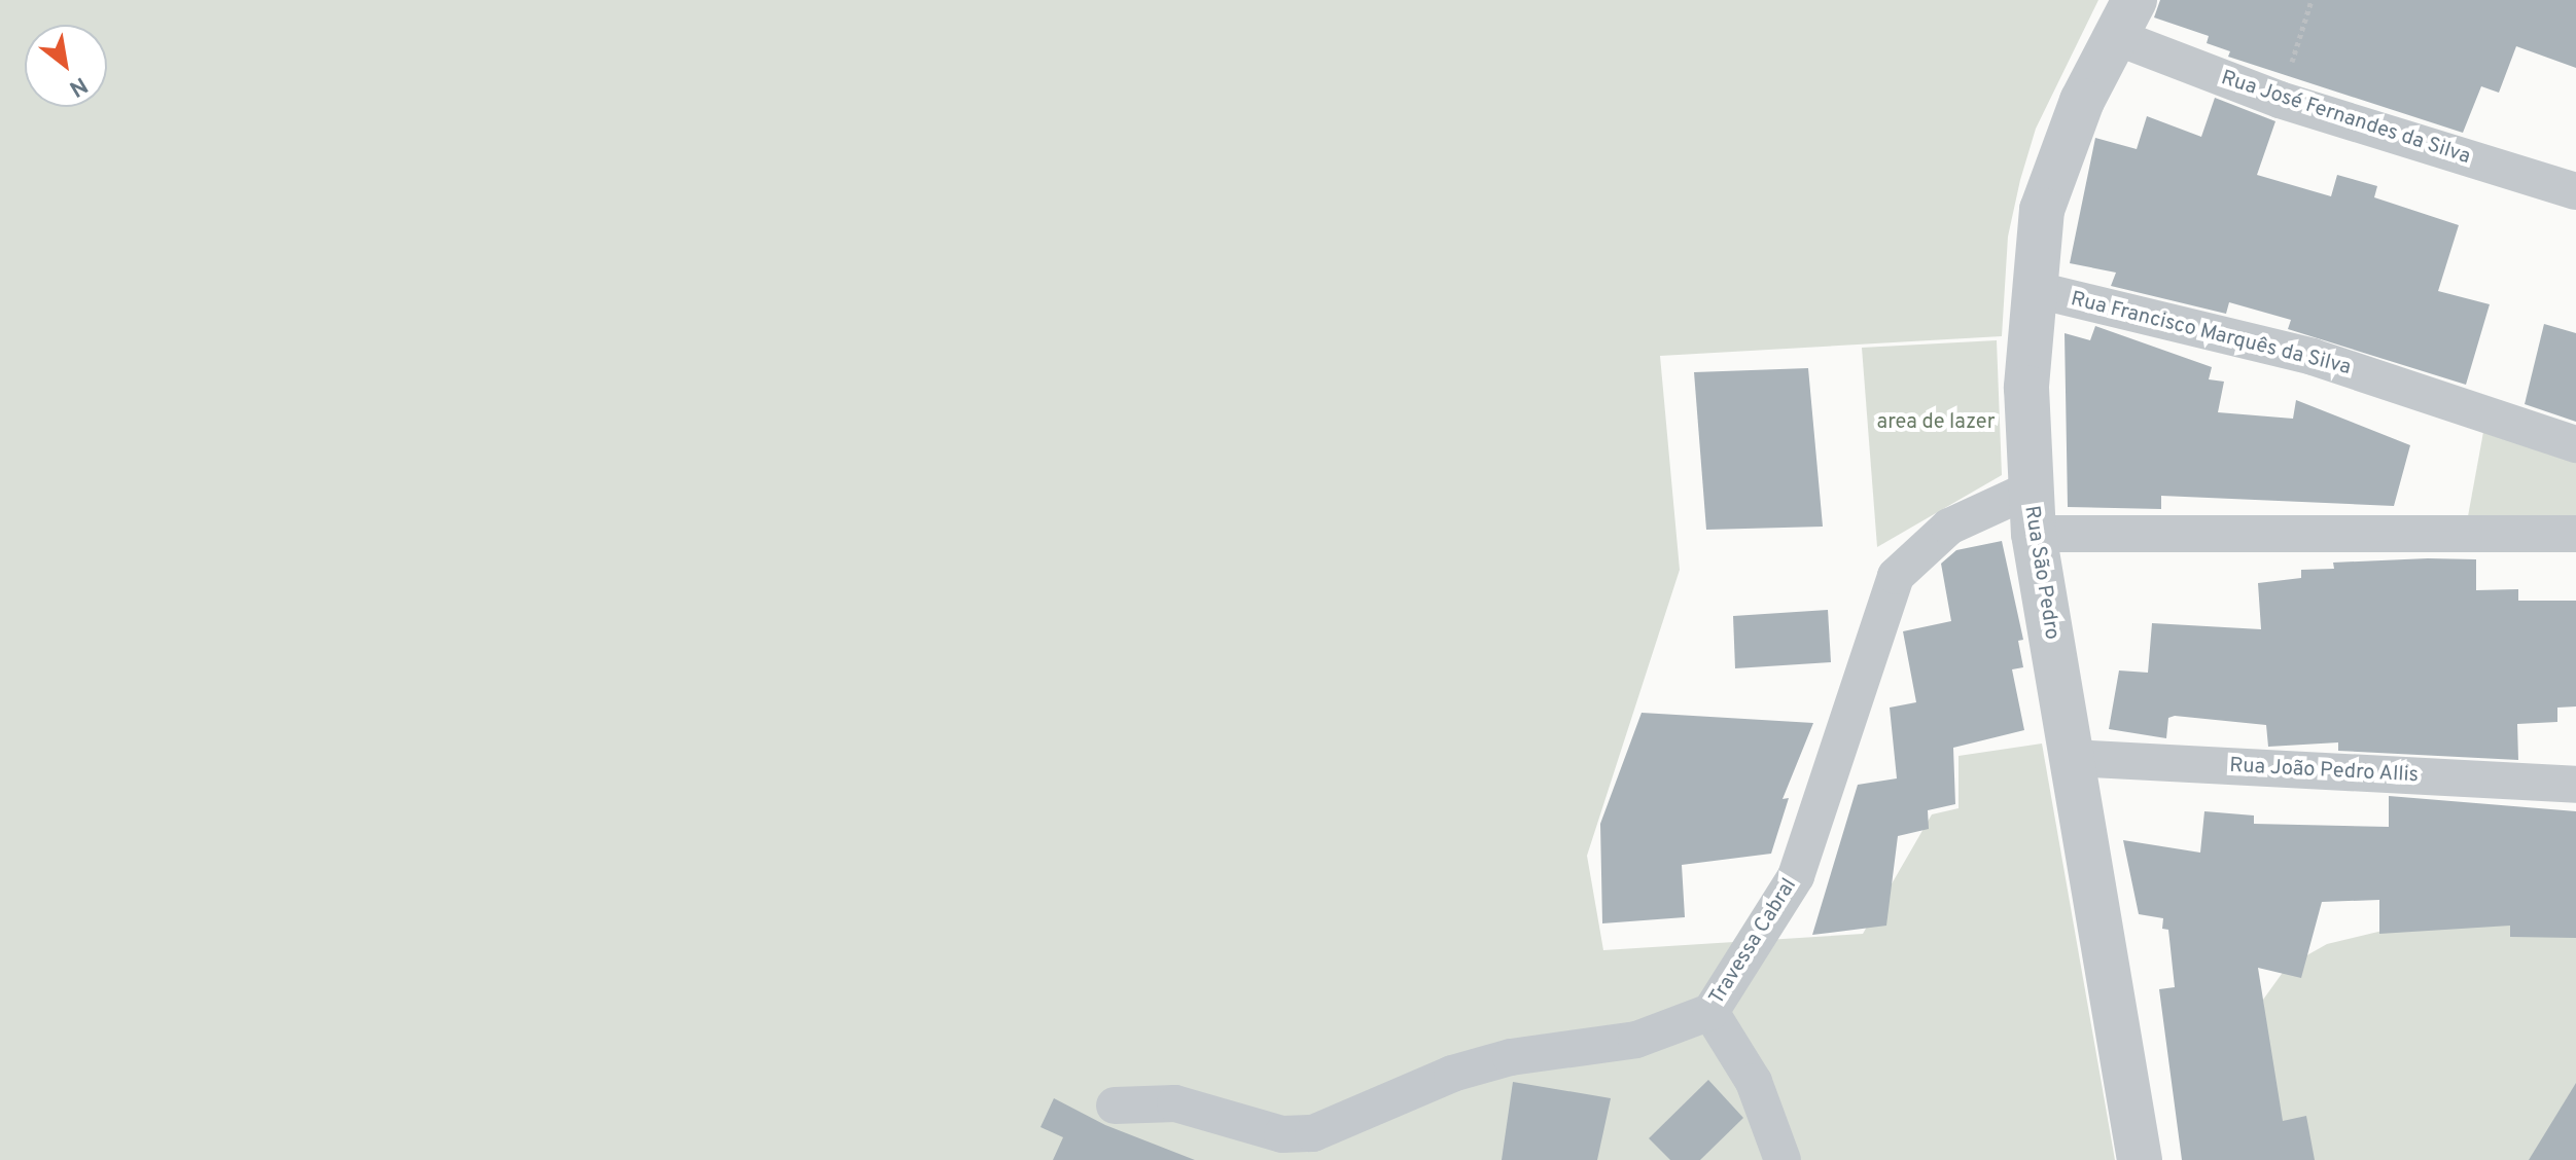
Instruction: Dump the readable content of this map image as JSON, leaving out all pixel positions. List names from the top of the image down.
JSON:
{
  "streets": {
    "street": [
      "Rua José Fernandes da Silva",
      "Rua Francisco Marquês da Silva",
      "Rua São Pedro",
      "Rua João Pedro Allis",
      "Travessa Cabral"
    ]
  },
  "crossings": [
    ["Rua José Fernandes da Silva", "Rua São Pedro"],
    ["Rua Francisco Marquês da Silva", "Rua São Pedro"],
    ["Rua São Pedro", "Rua João Pedro Allis"],
    ["Rua São Pedro", "Travessa Cabral"]
  ],
  "parks": ["area de lazer"],
  "north": "bottom right"
}
